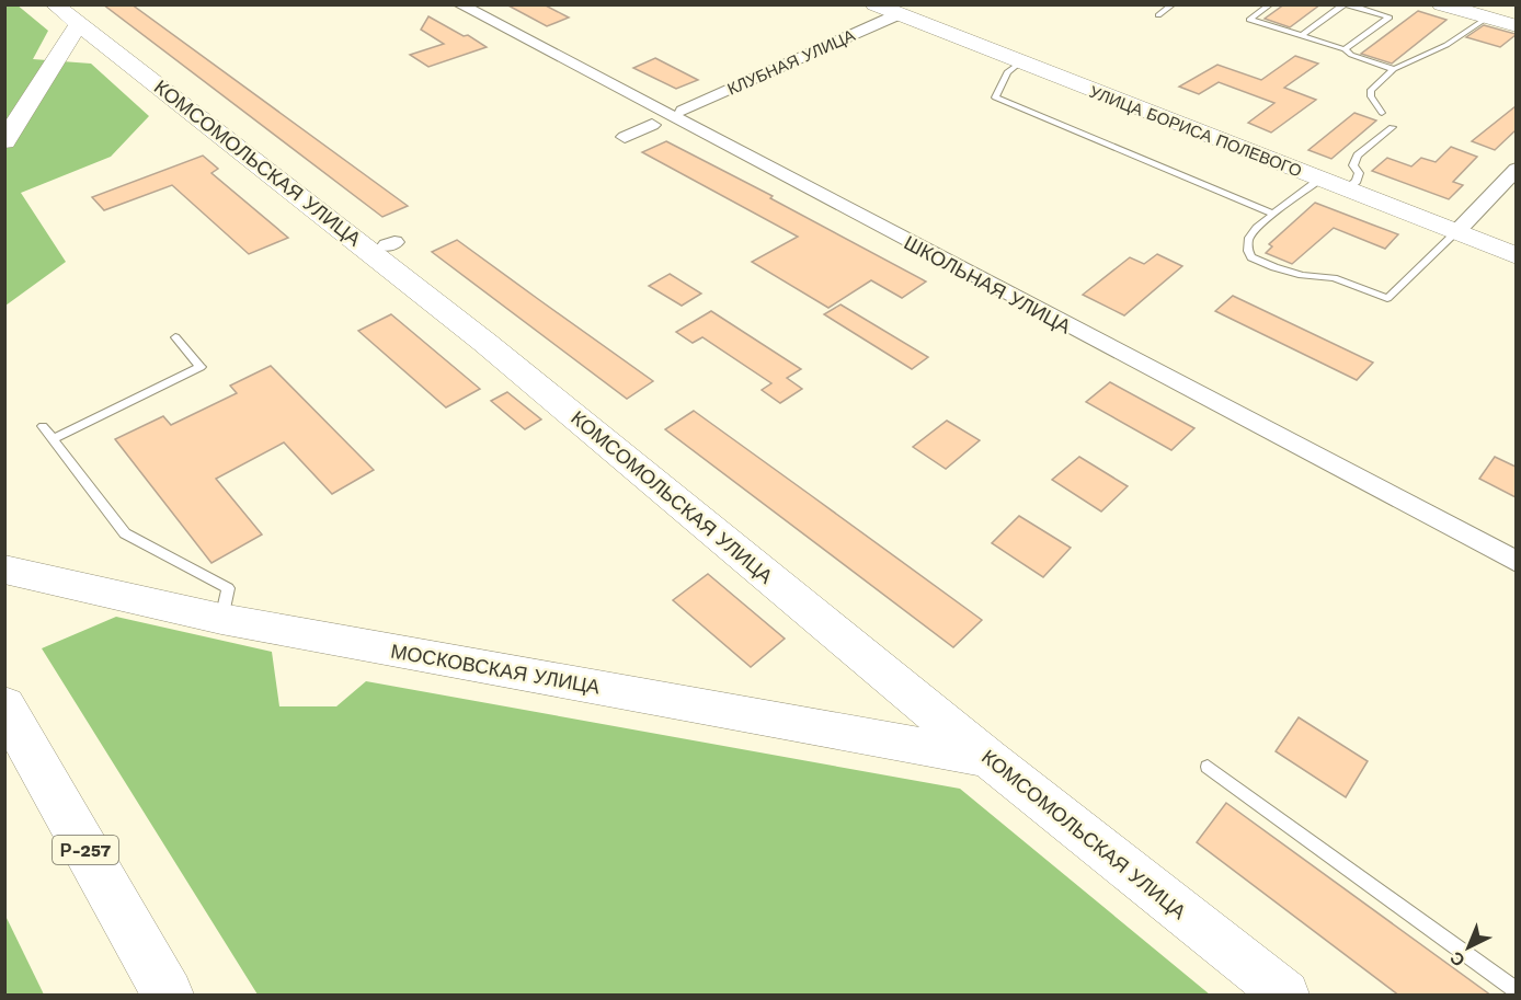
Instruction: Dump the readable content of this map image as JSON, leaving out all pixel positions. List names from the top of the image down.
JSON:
{
  "streets": {
    "highway": ["Р-257"],
    "main road": ["УЛИЦА БОРИСА ПОЛЕВОГО", "КОМСОМОЛЬСКАЯ УЛИЦА", "МОСКОВСКАЯ УЛИЦА"],
    "street": ["КЛУБНАЯ УЛИЦА", "ШКОЛЬНАЯ УЛИЦА"]
  },
  "crossings": [
    ["КЛУБНАЯ УЛИЦА", "УЛИЦА БОРИСА ПОЛЕВОГО"],
    ["КОМСОМОЛЬСКАЯ УЛИЦА", "МОСКОВСКАЯ УЛИЦА"]
  ],
  "north": "bottom left"
}
